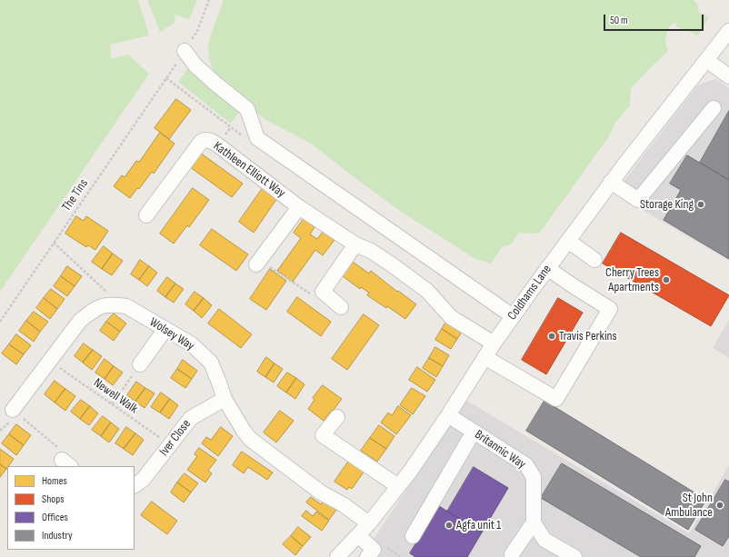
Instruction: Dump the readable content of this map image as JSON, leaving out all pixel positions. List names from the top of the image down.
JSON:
{
  "streets": {
    "street": [
      "Kathleen Elliott Way",
      "Coldhams Lane",
      "Wolsey Way",
      "Iver Close",
      "Britannic Way"
    ],
    "path": ["The Tins", "Newell Walk"]
  },
  "crossings": [
    ["Kathleen Elliott Way", "Coldhams Lane"],
    ["Coldhams Lane", "Wolsey Way"],
    ["Coldhams Lane", "Britannic Way"],
    ["Wolsey Way", "Newell Walk"],
    ["Wolsey Way", "Iver Close"],
    ["Newell Walk", "Iver Close"]
  ],
  "places": [
    "Storage King",
    "Cherry Trees Apartments",
    "Travis Perkins",
    "St John Ambulance",
    "Agfa unit 1"
  ],
  "legend": [
    "Homes",
    "Shops",
    "Offices",
    "Industry"
  ],
  "scale_bar": "50 m"
}
